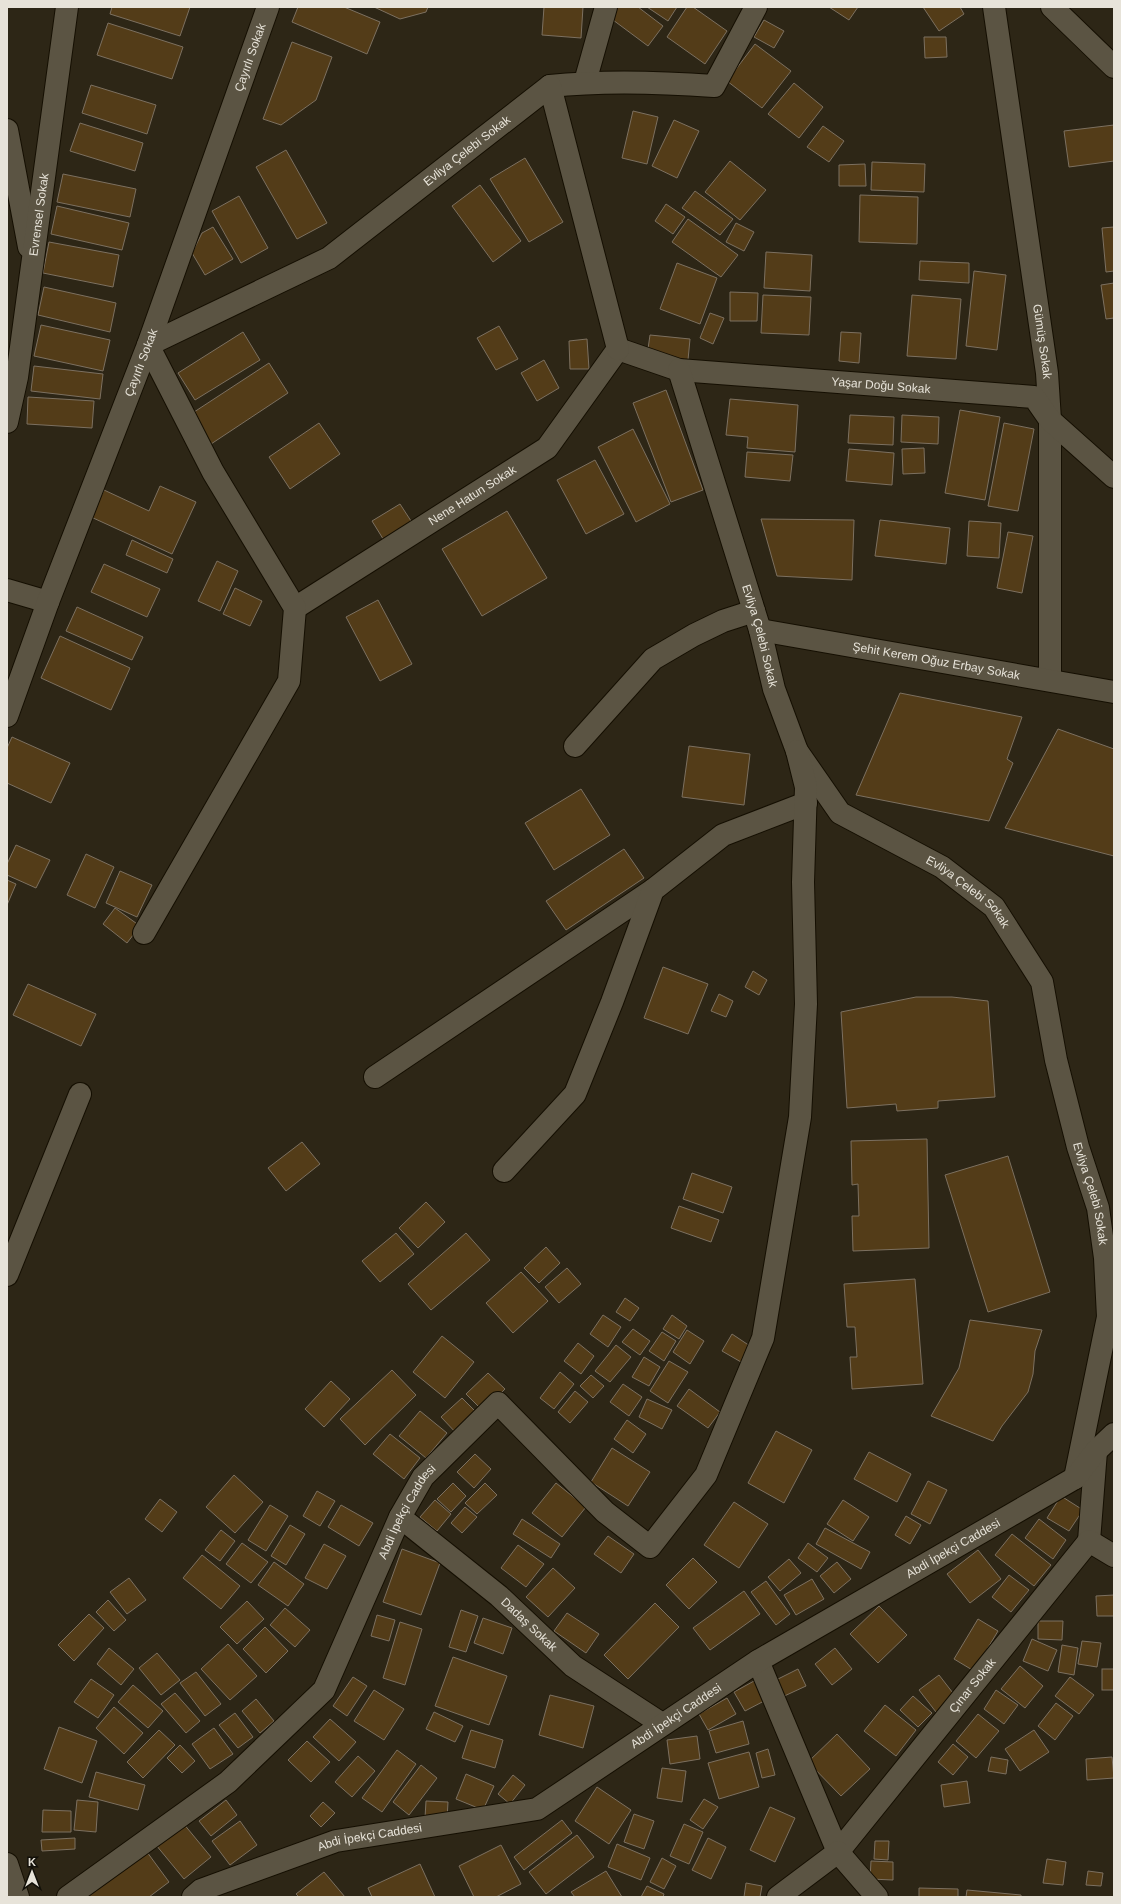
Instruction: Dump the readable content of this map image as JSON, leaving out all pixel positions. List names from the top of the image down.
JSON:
{
  "streets": {
    "street": [
      "Çayırlı Sokak",
      "Evliya Çelebi Sokak",
      "Evrensel Sokak",
      "Gümüş Sokak",
      "Yaşar Doğu Sokak",
      "Nene Hatun Sokak",
      "Şehit Kerem Oğuz Erbay Sokak",
      "Abdi İpekçi Caddesi",
      "Dadaş Sokak",
      "Çınar Sokak"
    ]
  },
  "crossings": [
    ["Çayırlı Sokak", "Evliya Çelebi Sokak"],
    ["Evliya Çelebi Sokak", "Yaşar Doğu Sokak"],
    ["Evliya Çelebi Sokak", "Şehit Kerem Oğuz Erbay Sokak"],
    ["Evliya Çelebi Sokak", "Abdi İpekçi Caddesi"],
    ["Gümüş Sokak", "Yaşar Doğu Sokak"],
    ["Gümüş Sokak", "Şehit Kerem Oğuz Erbay Sokak"],
    ["Yaşar Doğu Sokak", "Nene Hatun Sokak"],
    ["Abdi İpekçi Caddesi", "Dadaş Sokak"]
  ],
  "north": "top"
}
